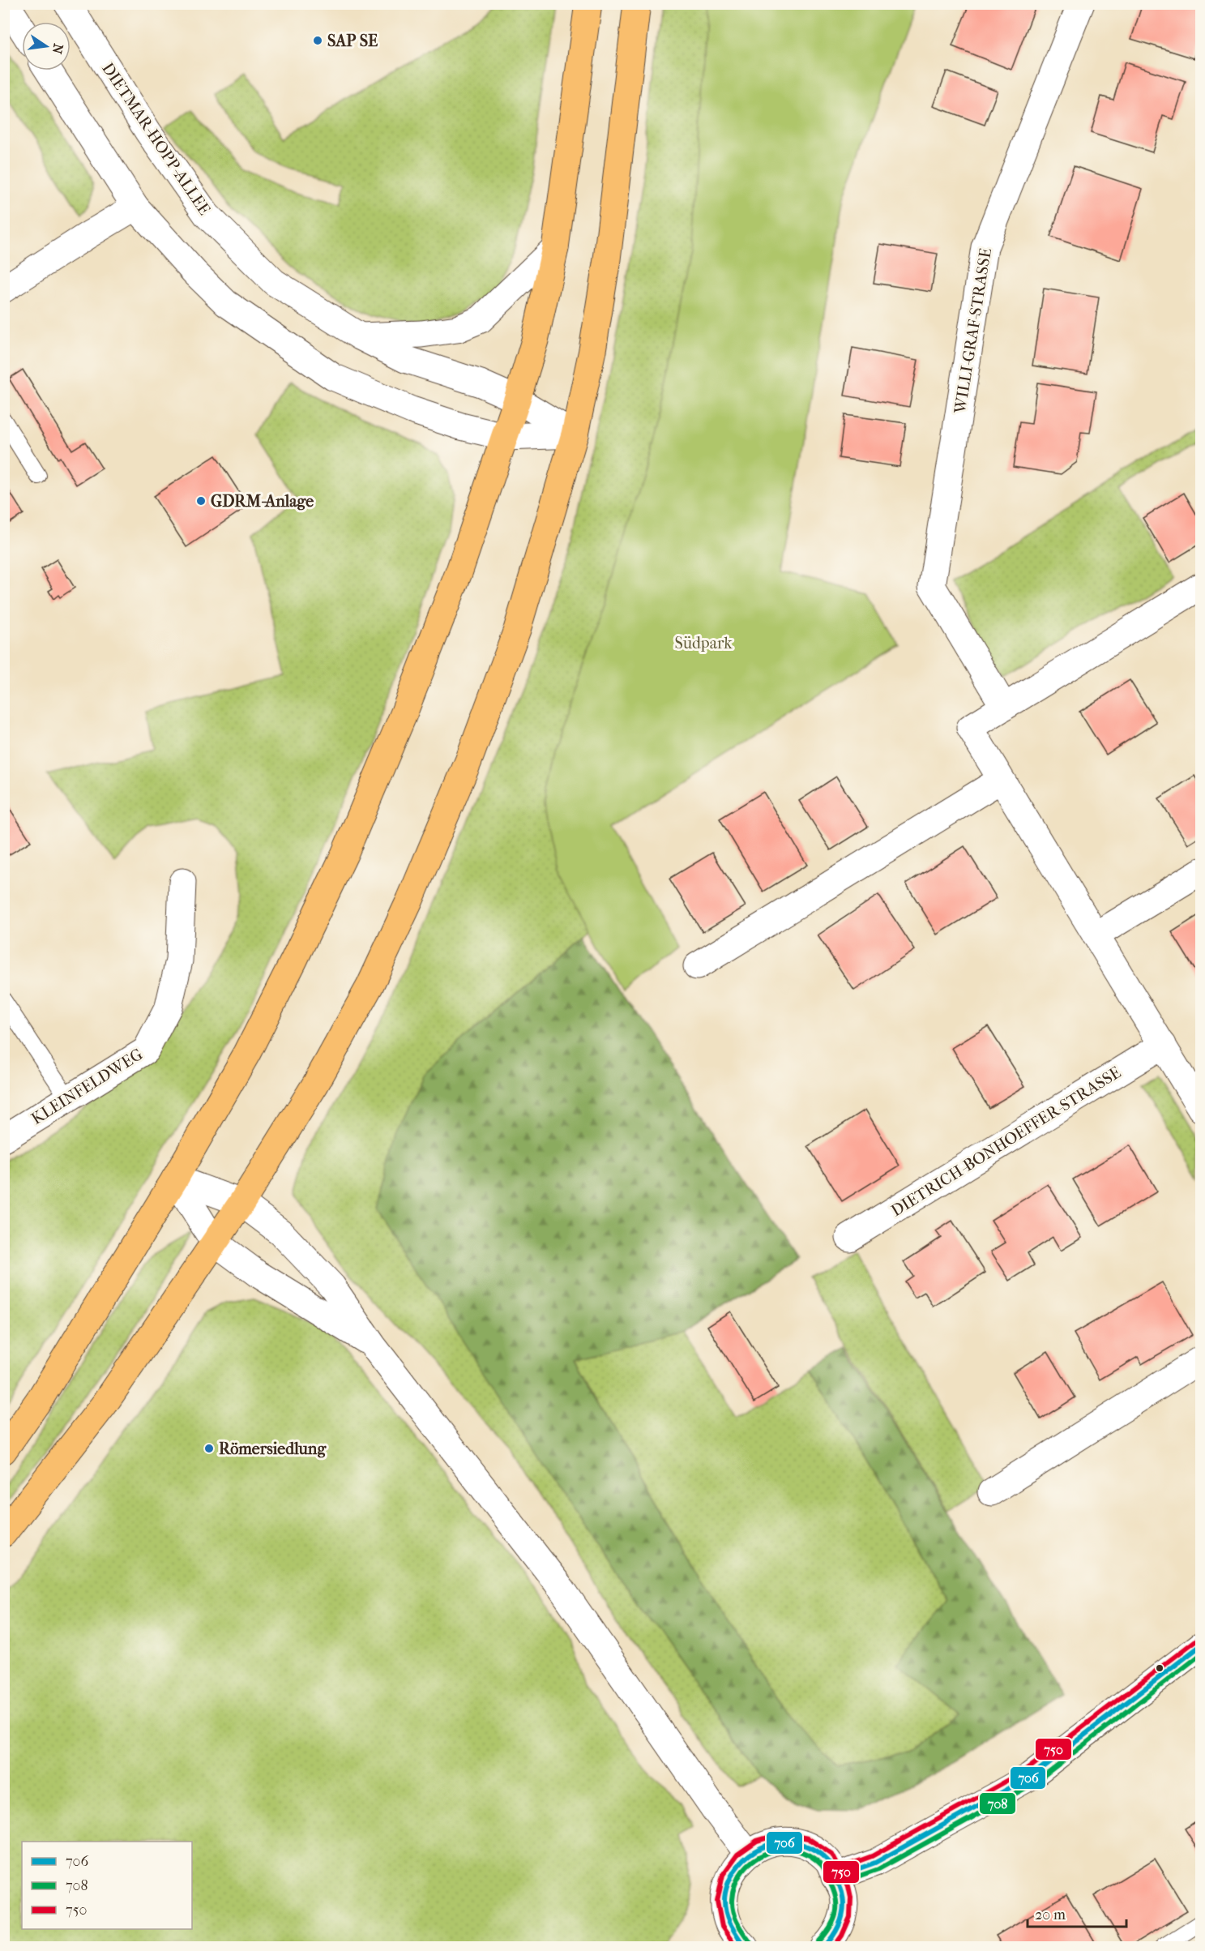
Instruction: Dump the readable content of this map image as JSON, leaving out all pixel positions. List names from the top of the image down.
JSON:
{
  "streets": {
    "street": [
      "DIETMAR-HOPP-ALLEE",
      "WILLI-GRAF-STRASSE",
      "KLEINFELDWEG",
      "DIETRICH-BONHOEFFER-STRASSE"
    ]
  },
  "parks": ["Südpark"],
  "places": ["SAP SE", "GDRM-Anlage", "Römersiedlung"],
  "lines": ["transit line 750", "transit line 706", "transit line 708"],
  "legend": ["706", "708", "750"],
  "scale_bar": "20 m",
  "north": "right"
}
